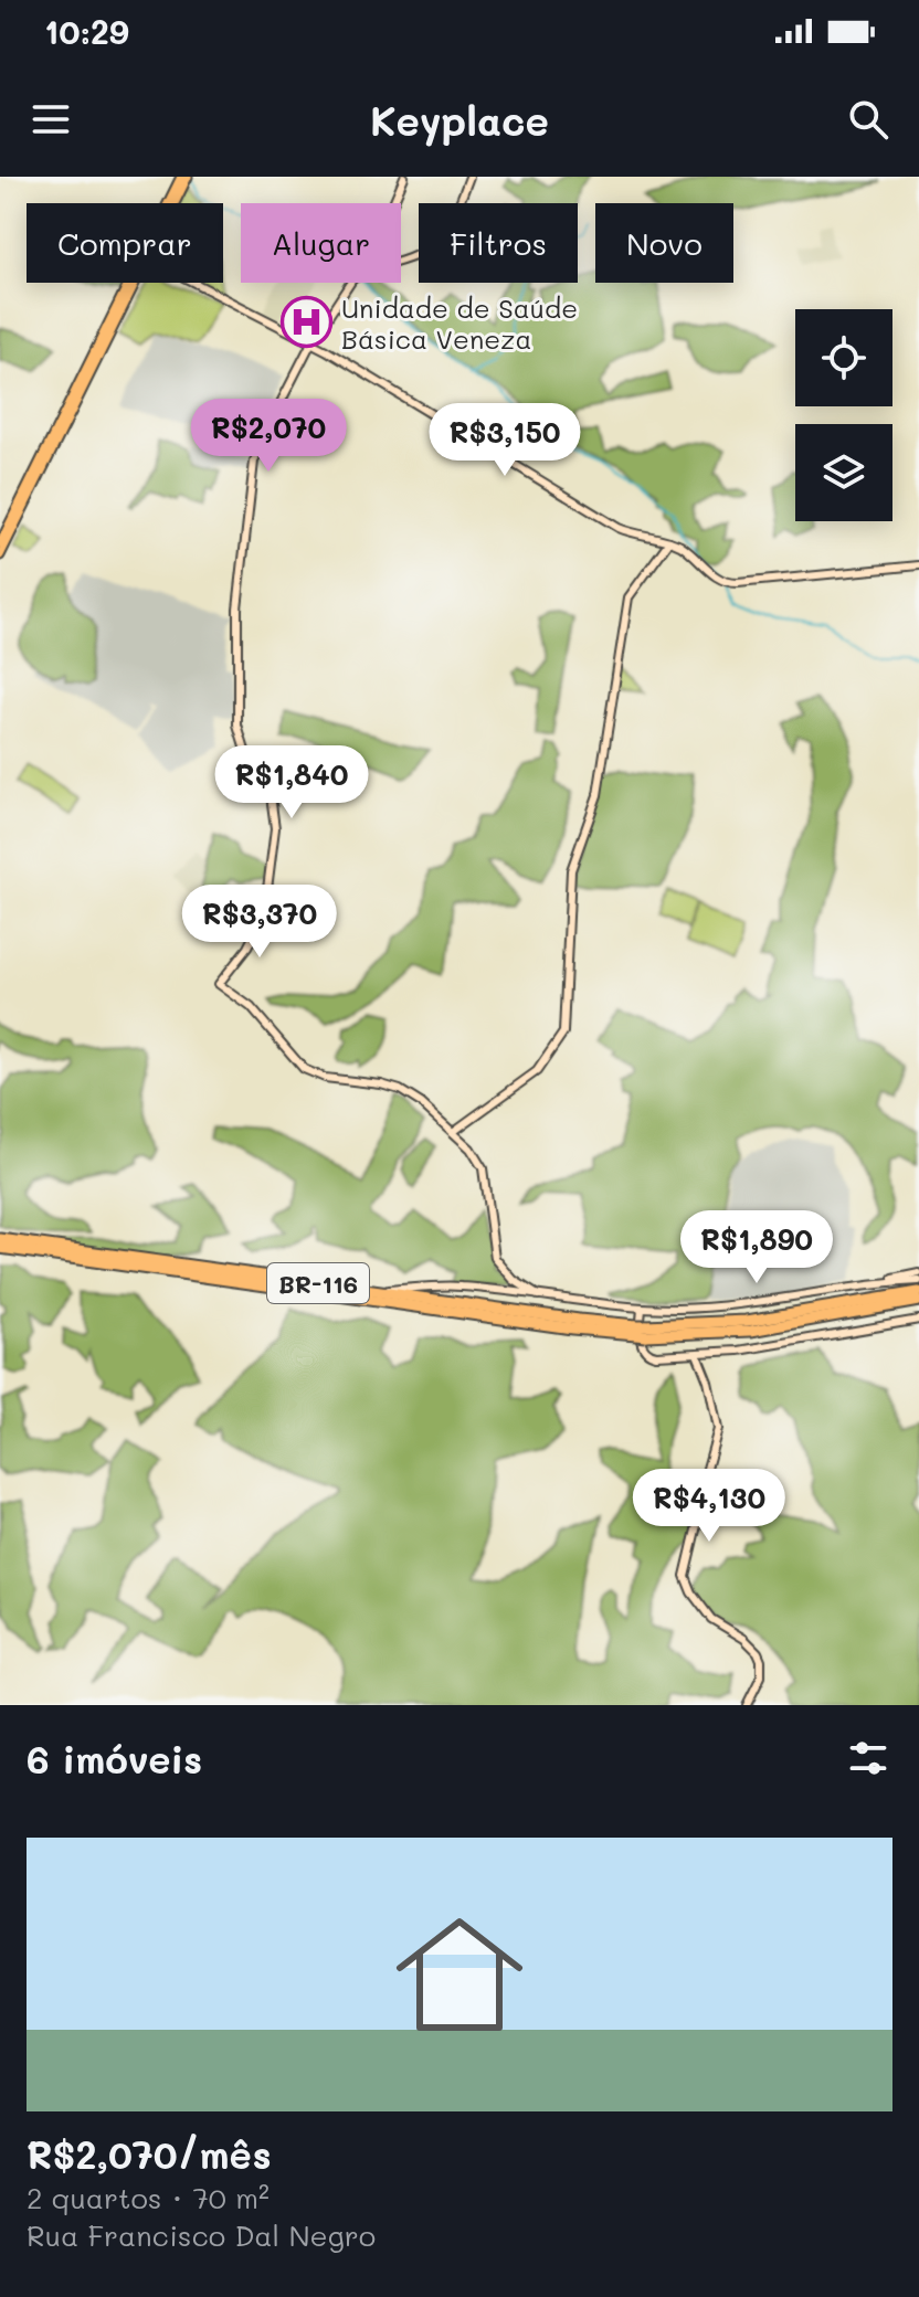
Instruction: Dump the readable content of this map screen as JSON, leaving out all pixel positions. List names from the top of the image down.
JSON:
{
  "streets": {
    "highway": ["BR-116"]
  },
  "places": {
    "hospital": ["Unidade de Saúde Básica Veneza"]
  },
  "page": {
    "status": "10:29",
    "header": "Keyplace",
    "chip": [
      "Comprar",
      "Alugar",
      "Filtros",
      "Novo"
    ],
    "price": [
      "R$2,070",
      "R$3,150",
      "R$1,840",
      "R$3,370",
      "R$1,890",
      "R$4,130"
    ],
    "heading": "6 imóveis",
    "list": [
      {
        "name": "R$2,070/mês",
        "note": "2 quartos · 70 m² · Rua Francisco Dal Negro"
      }
    ]
  }
}
